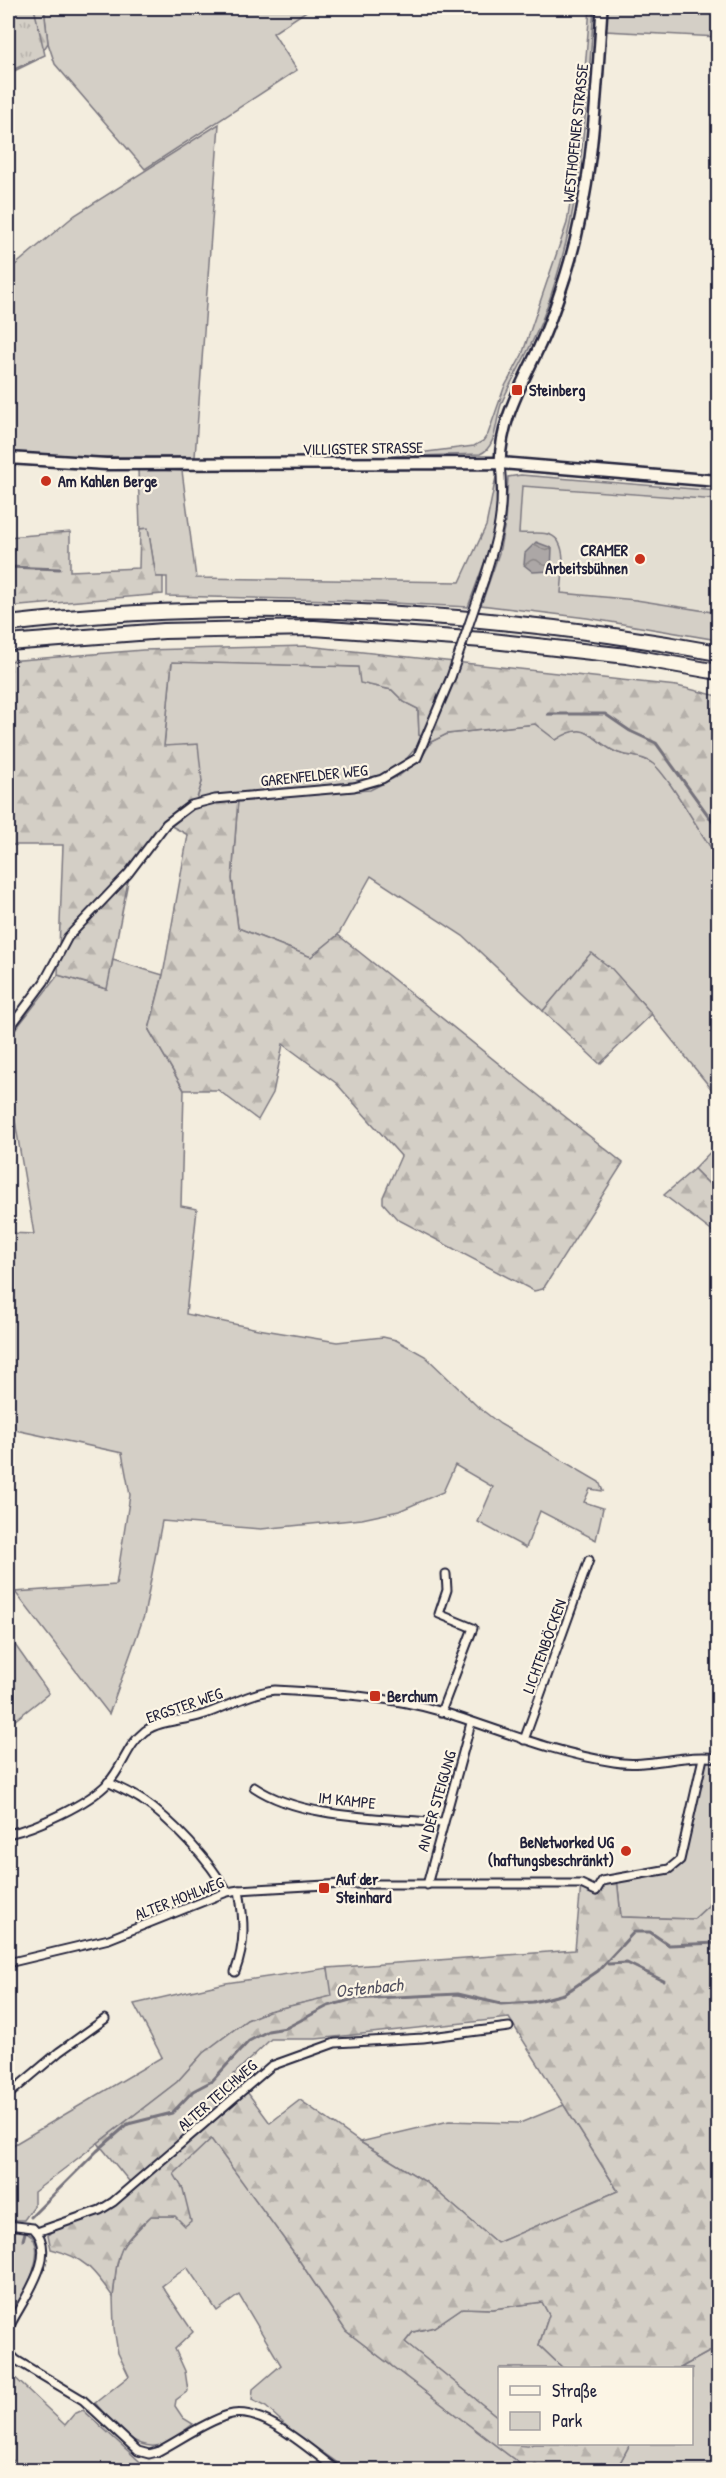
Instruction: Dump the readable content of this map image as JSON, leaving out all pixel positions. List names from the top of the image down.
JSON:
{
  "streets": {
    "main road": ["VILLIGSTER STRASSE"],
    "street": [
      "WESTHOFENER STRASSE",
      "GARENFELDER WEG",
      "LICHTENBÖCKEN",
      "ERGSTER WEG",
      "IM KAMPE",
      "AN DER STEIGUNG",
      "ALTER HOHLWEG",
      "ALTER TEICHWEG"
    ]
  },
  "crossings": [
    ["WESTHOFENER STRASSE", "VILLIGSTER STRASSE"],
    ["WESTHOFENER STRASSE", "GARENFELDER WEG"],
    ["VILLIGSTER STRASSE", "GARENFELDER WEG"],
    ["LICHTENBÖCKEN", "ERGSTER WEG"],
    ["ERGSTER WEG", "AN DER STEIGUNG"],
    ["ERGSTER WEG", "ALTER HOHLWEG"],
    ["IM KAMPE", "AN DER STEIGUNG"],
    ["AN DER STEIGUNG", "ALTER HOHLWEG"]
  ],
  "water": ["Ostenbach"],
  "places": {
    "transit": ["Steinberg", "Berchum", "Auf der Steinhard"],
    "other": ["Am Kahlen Berge", "CRAMER Arbeitsbühnen", "BeNetworked UG (haftungsbeschränkt)"]
  },
  "legend": ["Straße", "Park"]
}
